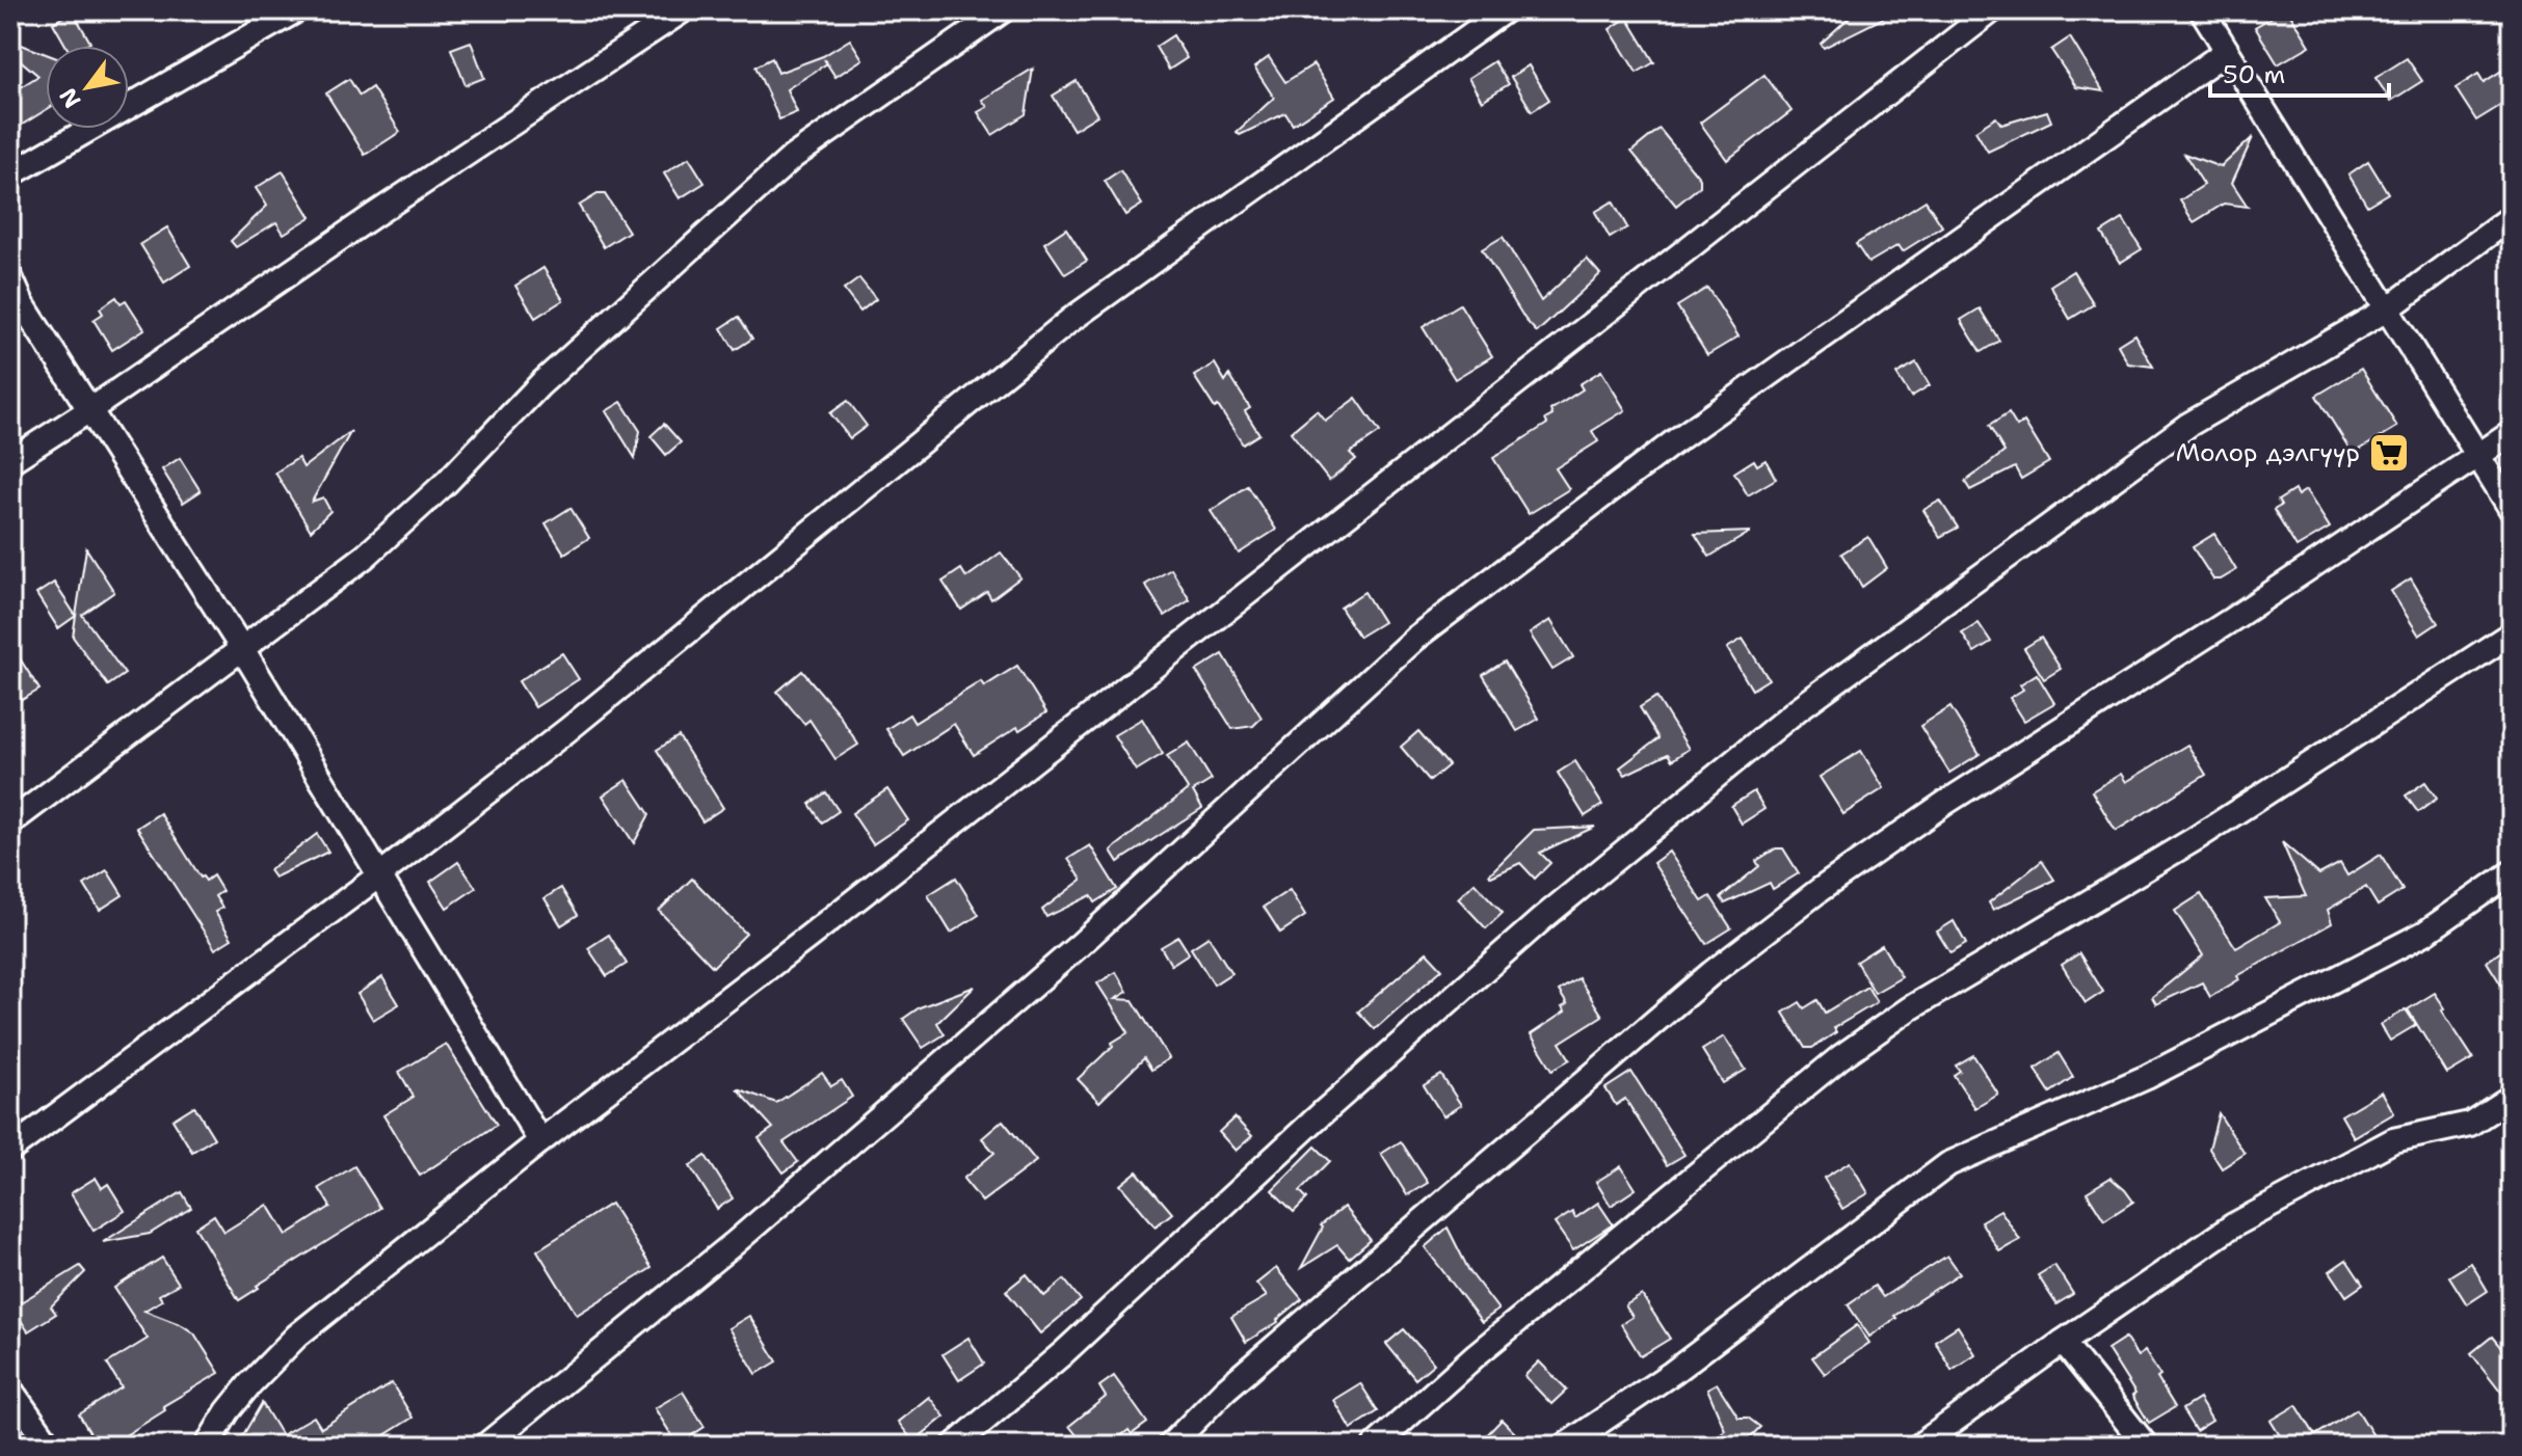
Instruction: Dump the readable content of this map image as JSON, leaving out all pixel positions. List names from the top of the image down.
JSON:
{
  "places": {
    "supermarket": ["Молор дэлгүүр"]
  },
  "scale_bar": "50 m",
  "north": "bottom left"
}
